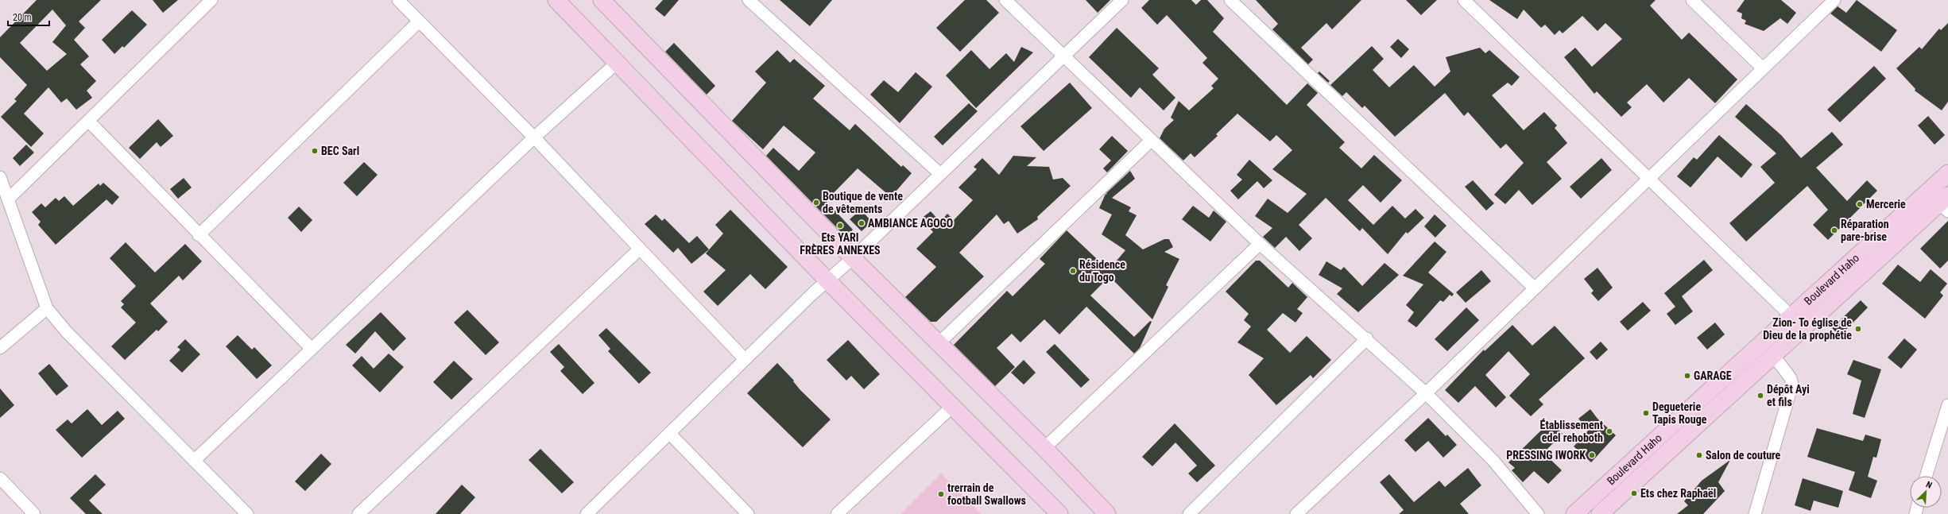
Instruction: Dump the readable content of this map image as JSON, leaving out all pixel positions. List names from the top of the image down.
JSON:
{
  "streets": {
    "main road": ["Boulevard Haho"]
  },
  "places": [
    "BEC Sarl",
    "Boutique de vente de vêtements",
    "Mercerie",
    "AMBIANCE AGOGO",
    "Ets YARI FRÈRES ANNEXES",
    "Réparation pare-brise",
    "Résidence du Togo",
    "Zion- To église de Dieu de la prophétie",
    "GARAGE",
    "Dépôt Ayi et fils",
    "Degueterie Tapis Rouge",
    "Établissement edel rehoboth",
    "PRESSING IWORK",
    "Salon de couture",
    "Ets chez Raphaël",
    "trerrain de football Swallows"
  ],
  "scale_bar": "20 m",
  "north": "top right"
}
